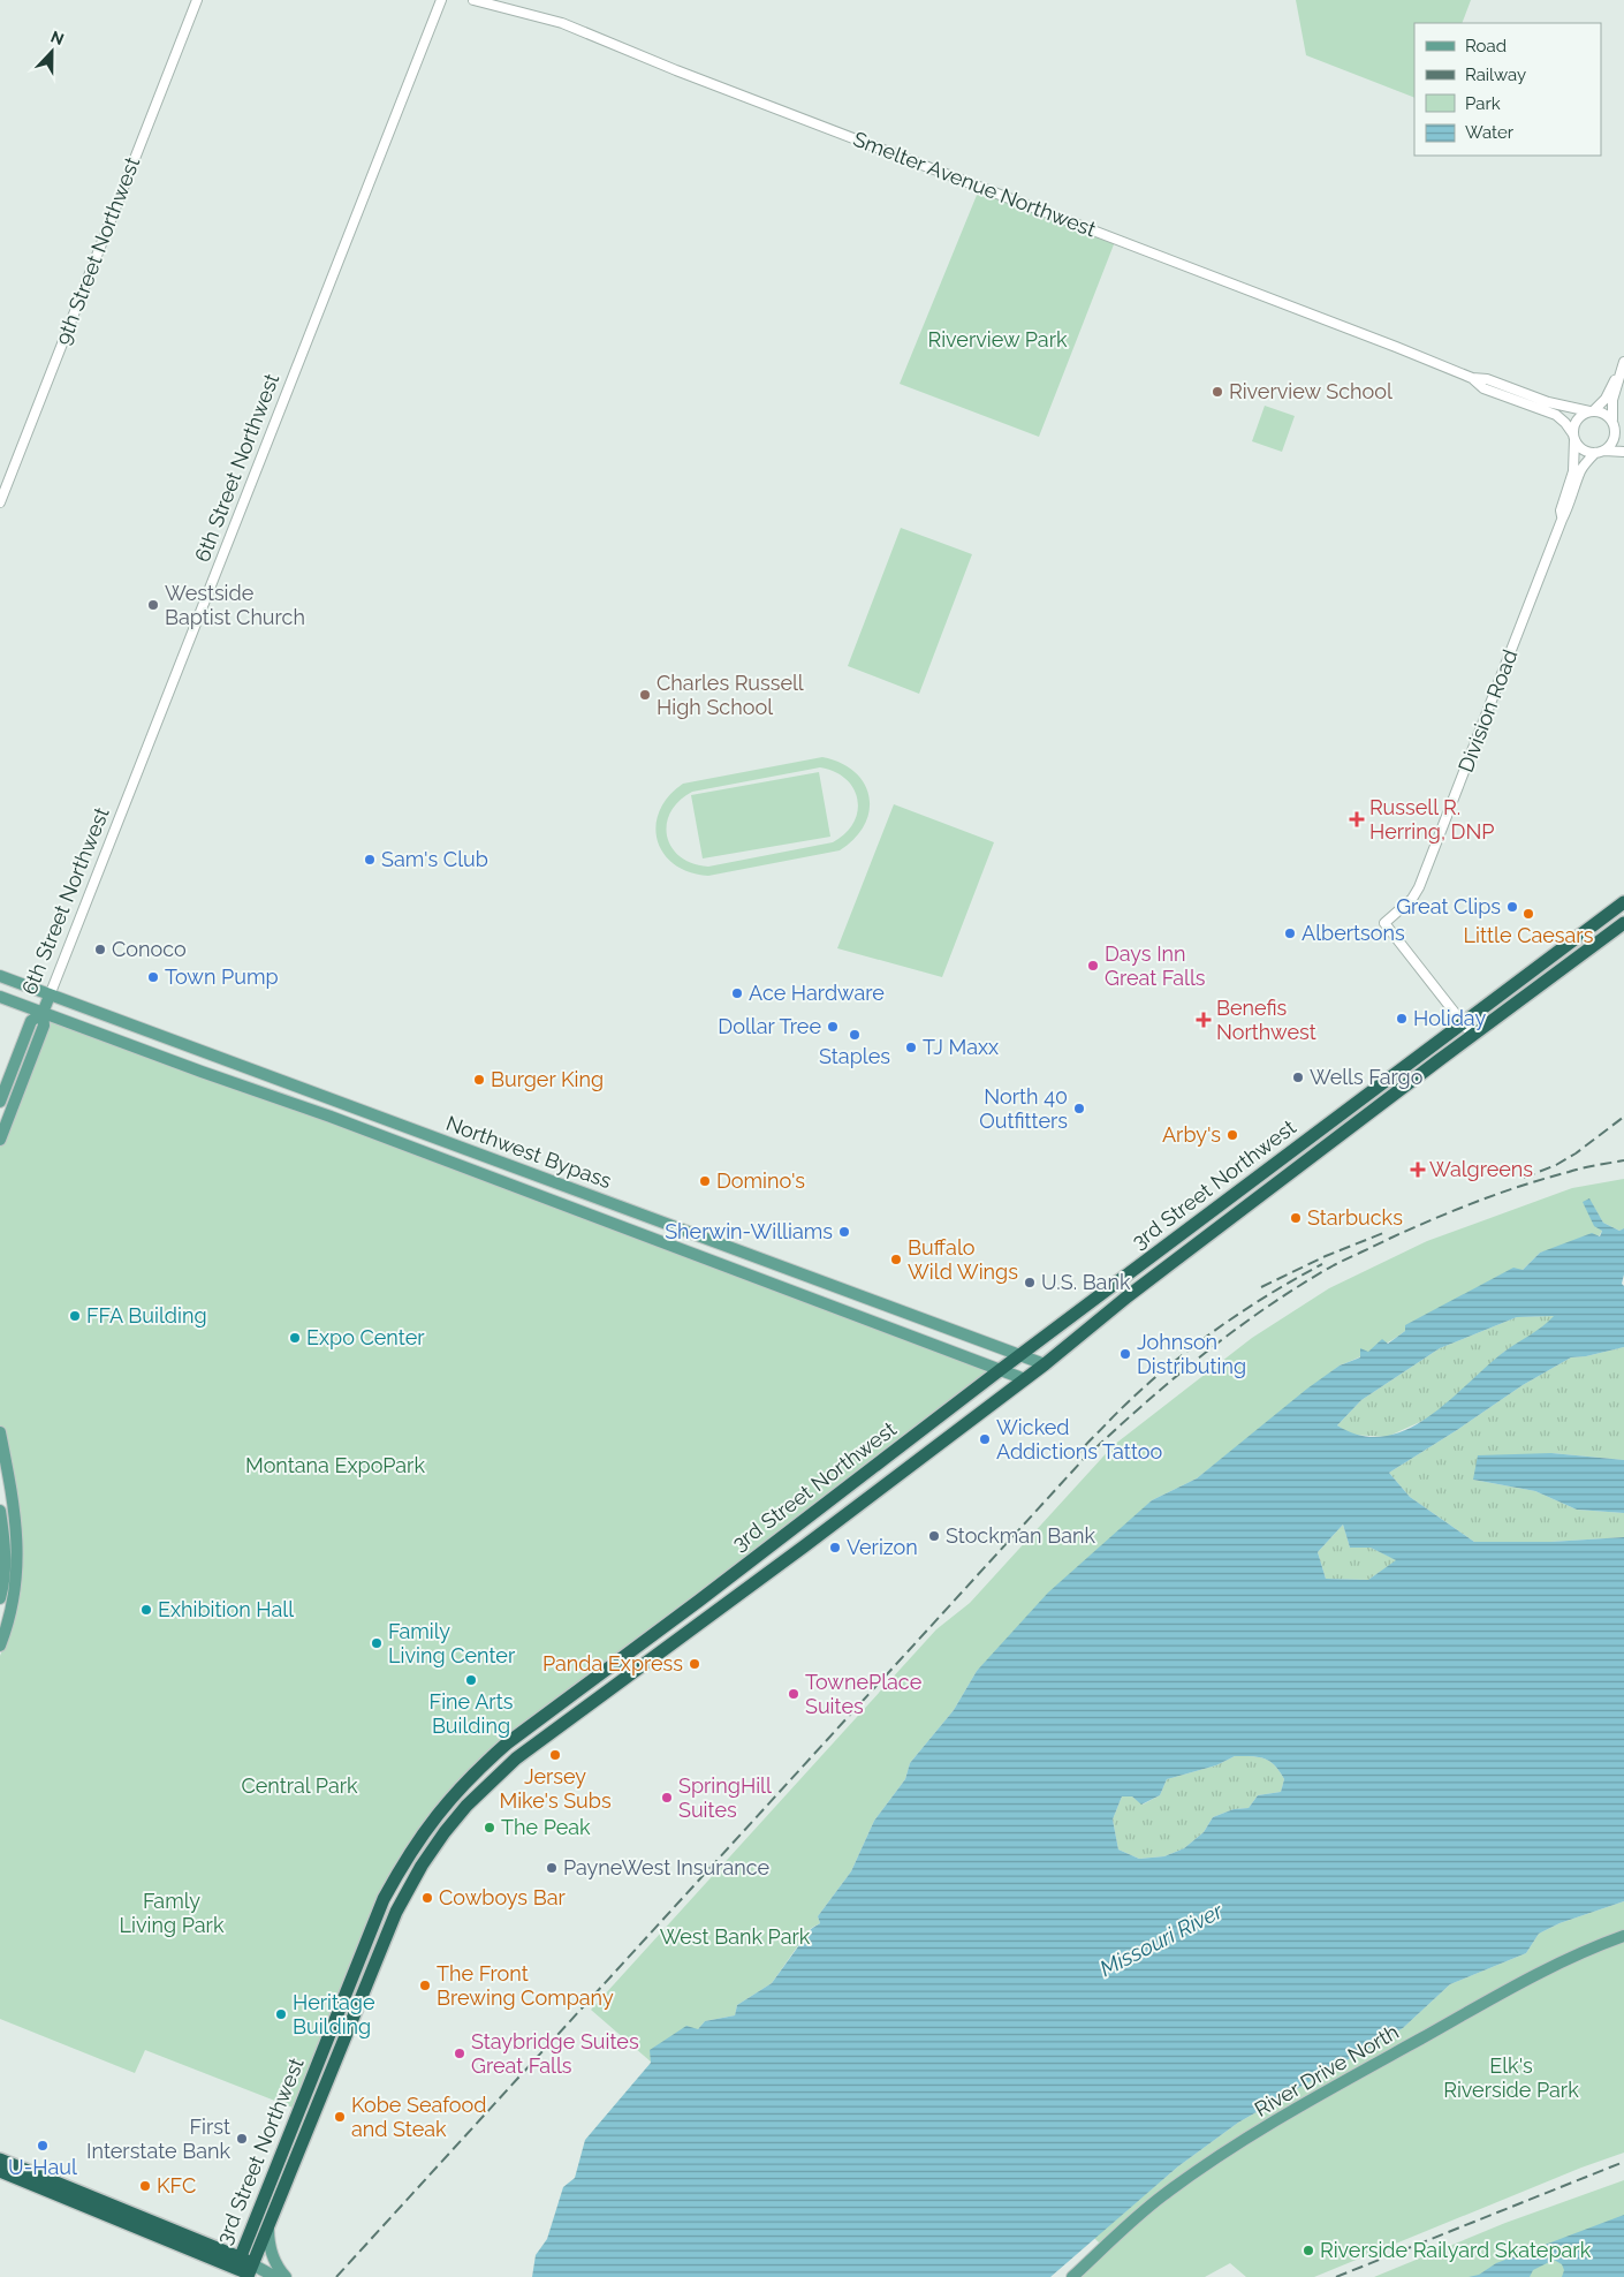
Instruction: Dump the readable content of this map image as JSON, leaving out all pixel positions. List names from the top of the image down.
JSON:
{
  "streets": {
    "highway": ["3rd Street Northwest"],
    "main road": ["6th Street Northwest", "Northwest Bypass", "River Drive North"],
    "street": ["Smelter Avenue Northwest", "9th Street Northwest", "Division Road"]
  },
  "crossings": [
    ["Smelter Avenue Northwest", "Division Road"],
    ["6th Street Northwest", "Northwest Bypass"],
    ["Division Road", "3rd Street Northwest"],
    ["Northwest Bypass", "3rd Street Northwest"]
  ],
  "water": ["Missouri River"],
  "parks": [
    "Riverview Park",
    "Montana ExpoPark",
    "Central Park",
    "Famly Living Park",
    "West Bank Park",
    "Elk's Riverside Park"
  ],
  "places": {
    "other": [
      "Riverview School",
      "Westside Baptist Church",
      "Charles Russell High School",
      "Sam's Club",
      "Great Clips",
      "Little Caesars",
      "Albertsons",
      "Conoco",
      "Days Inn Great Falls",
      "Town Pump",
      "Ace Hardware",
      "Holiday",
      "Dollar Tree",
      "Staples",
      "TJ Maxx",
      "Wells Fargo",
      "Burger King",
      "North 40 Outfitters",
      "Arby's",
      "Domino's",
      "Starbucks",
      "Sherwin-Williams",
      "Buffalo Wild Wings",
      "U.S. Bank",
      "FFA Building",
      "Expo Center",
      "Johnson Distributing",
      "Wicked Addictions Tattoo",
      "Stockman Bank",
      "Verizon",
      "Exhibition Hall",
      "Family Living Center",
      "Panda Express",
      "Fine Arts Building",
      "TownePlace Suites",
      "Jersey Mike's Subs",
      "SpringHill Suites",
      "The Peak",
      "PayneWest Insurance",
      "Cowboys Bar",
      "The Front Brewing Company",
      "Heritage Building",
      "Staybridge Suites Great Falls",
      "Kobe Seafood and Steak",
      "First Interstate Bank",
      "U-Haul",
      "KFC",
      "Riverside Railyard Skatepark"
    ],
    "health": ["Russell R. Herring, DNP", "Benefis Northwest", "Walgreens"]
  },
  "legend": [
    "Road",
    "Railway",
    "Park",
    "Water"
  ],
  "north": "top"
}
